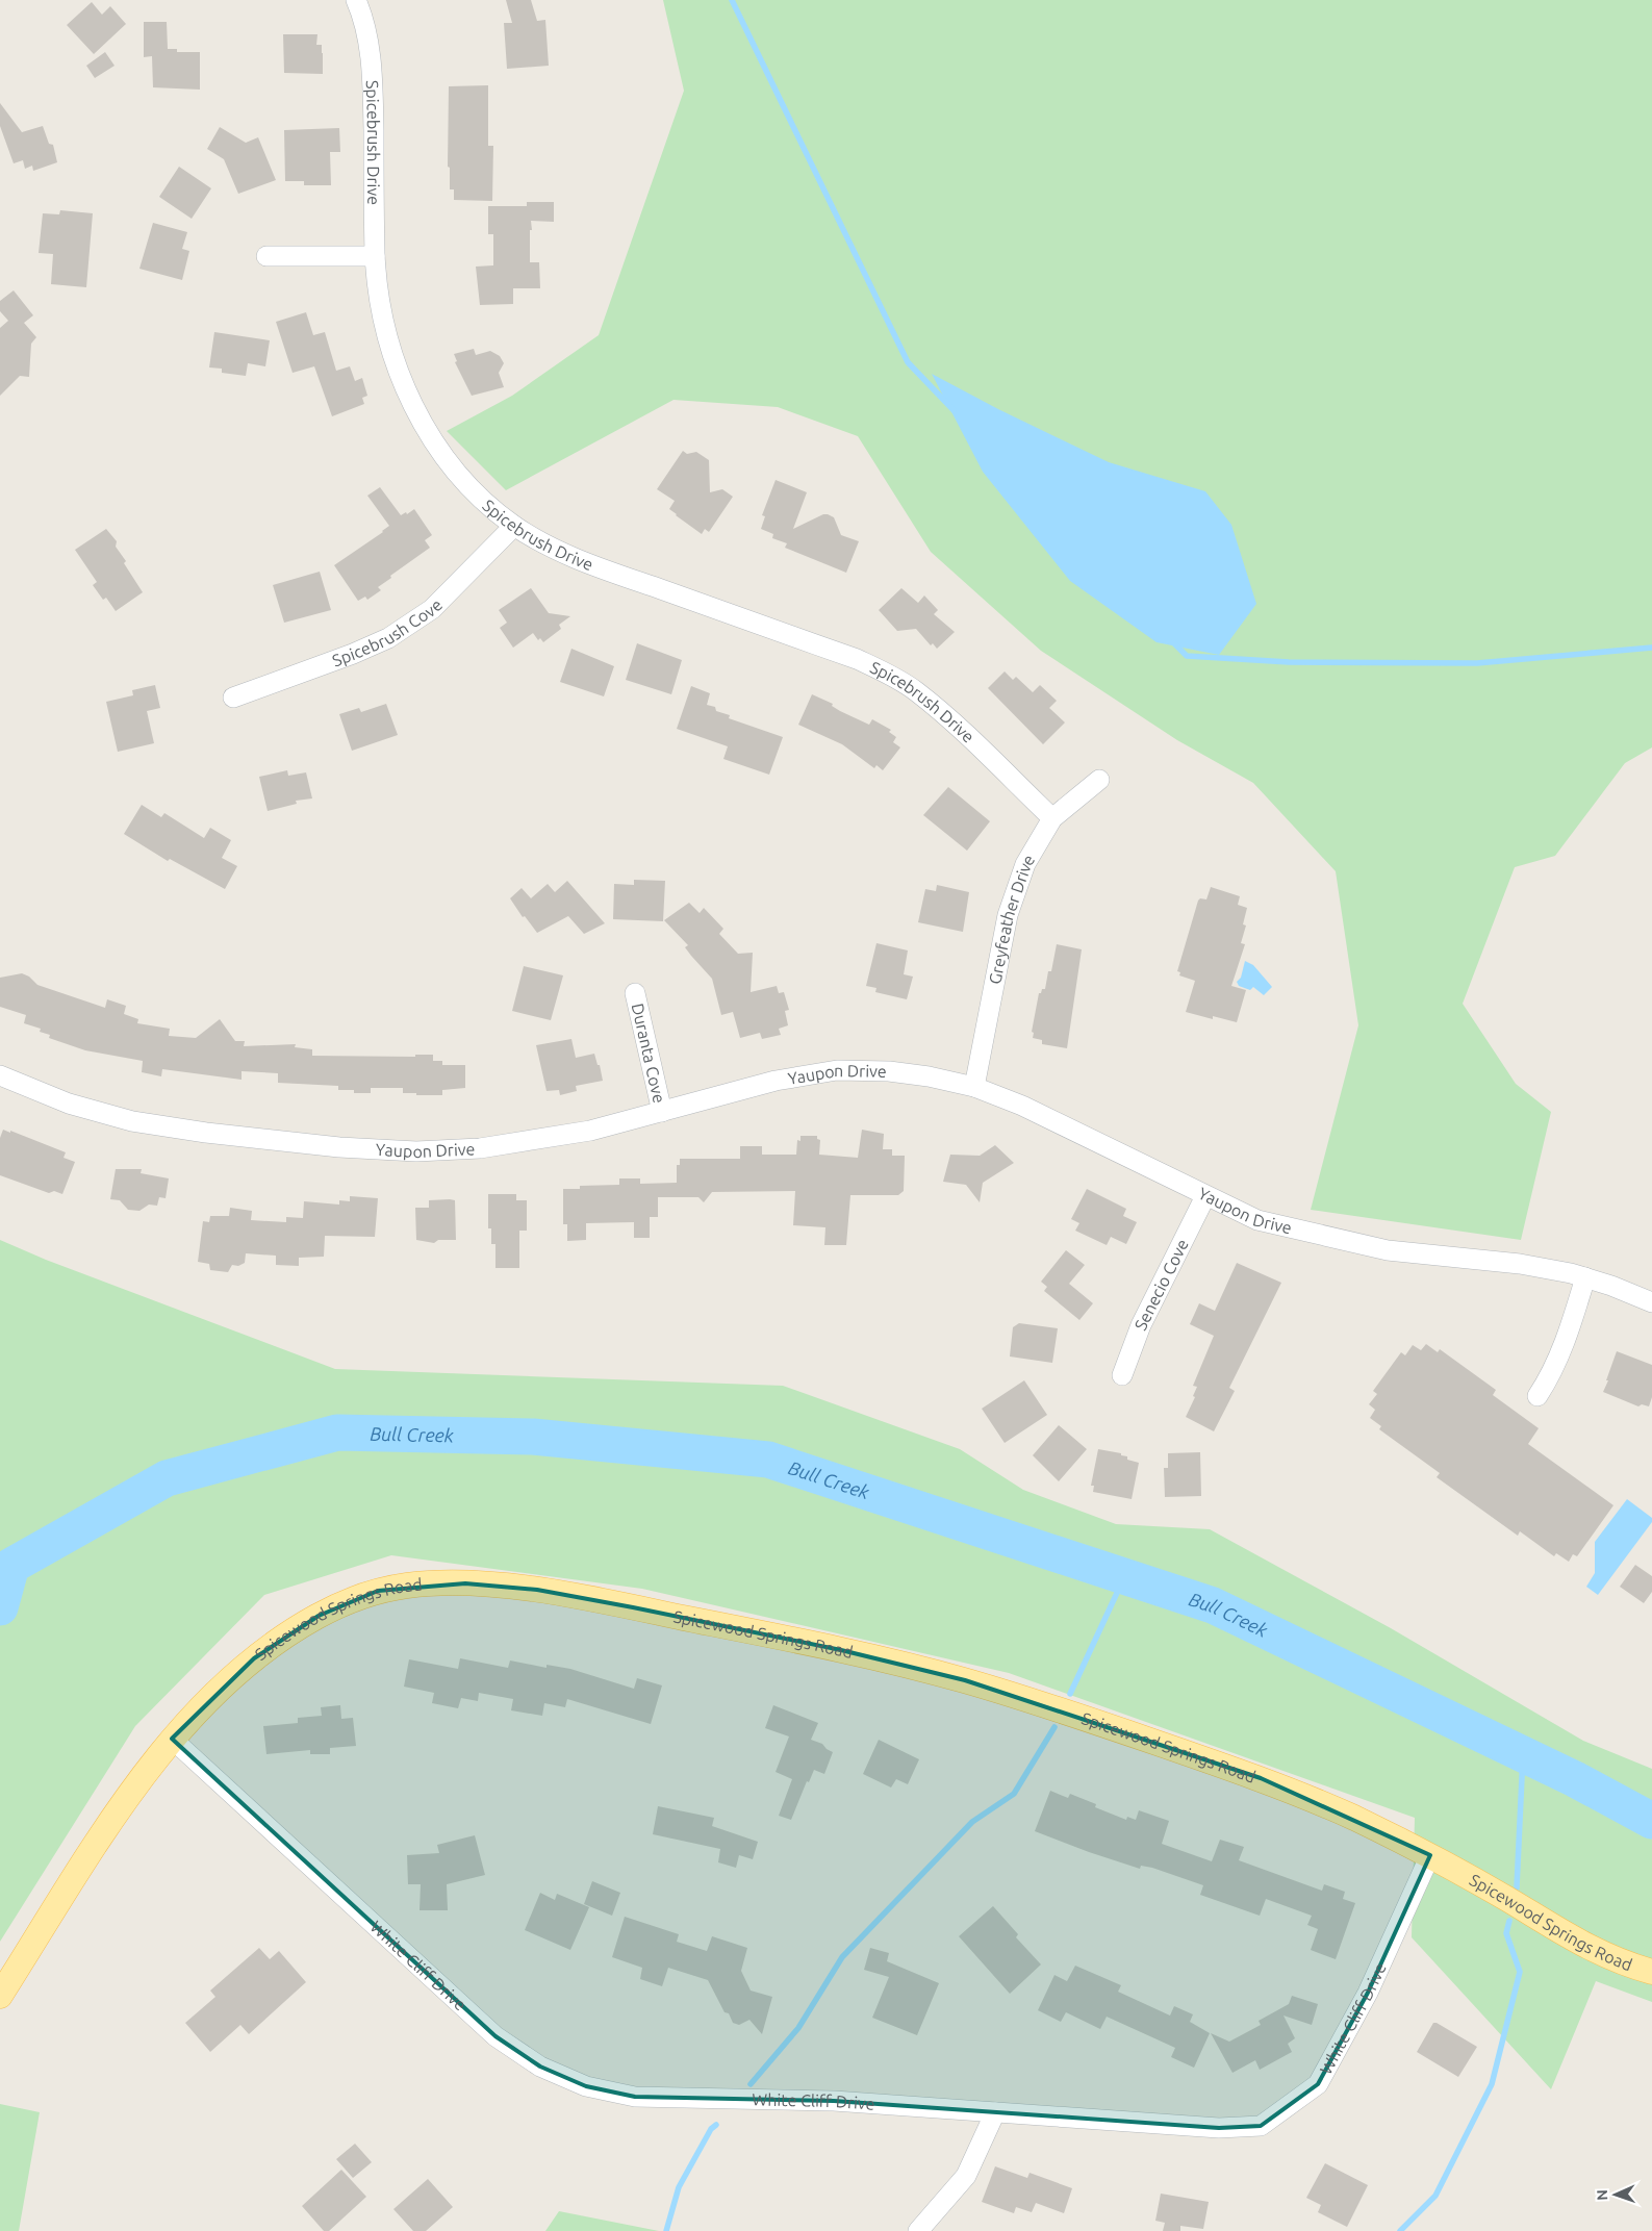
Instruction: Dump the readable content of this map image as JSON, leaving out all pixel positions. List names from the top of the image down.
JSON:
{
  "streets": {
    "main road": ["Spicewood Springs Road"],
    "street": [
      "Spicebrush Drive",
      "Spicebrush Cove",
      "Greyfeather Drive",
      "Duranta Cove",
      "Yaupon Drive",
      "Senecio Cove",
      "White Cliff Drive"
    ]
  },
  "crossings": [
    ["Spicebrush Drive", "Spicebrush Cove"],
    ["Spicebrush Drive", "Greyfeather Drive"],
    ["Greyfeather Drive", "Yaupon Drive"],
    ["Duranta Cove", "Yaupon Drive"],
    ["Yaupon Drive", "Senecio Cove"],
    ["Spicewood Springs Road", "White Cliff Drive"]
  ],
  "water": ["Bull Creek"],
  "north": "left"
}
